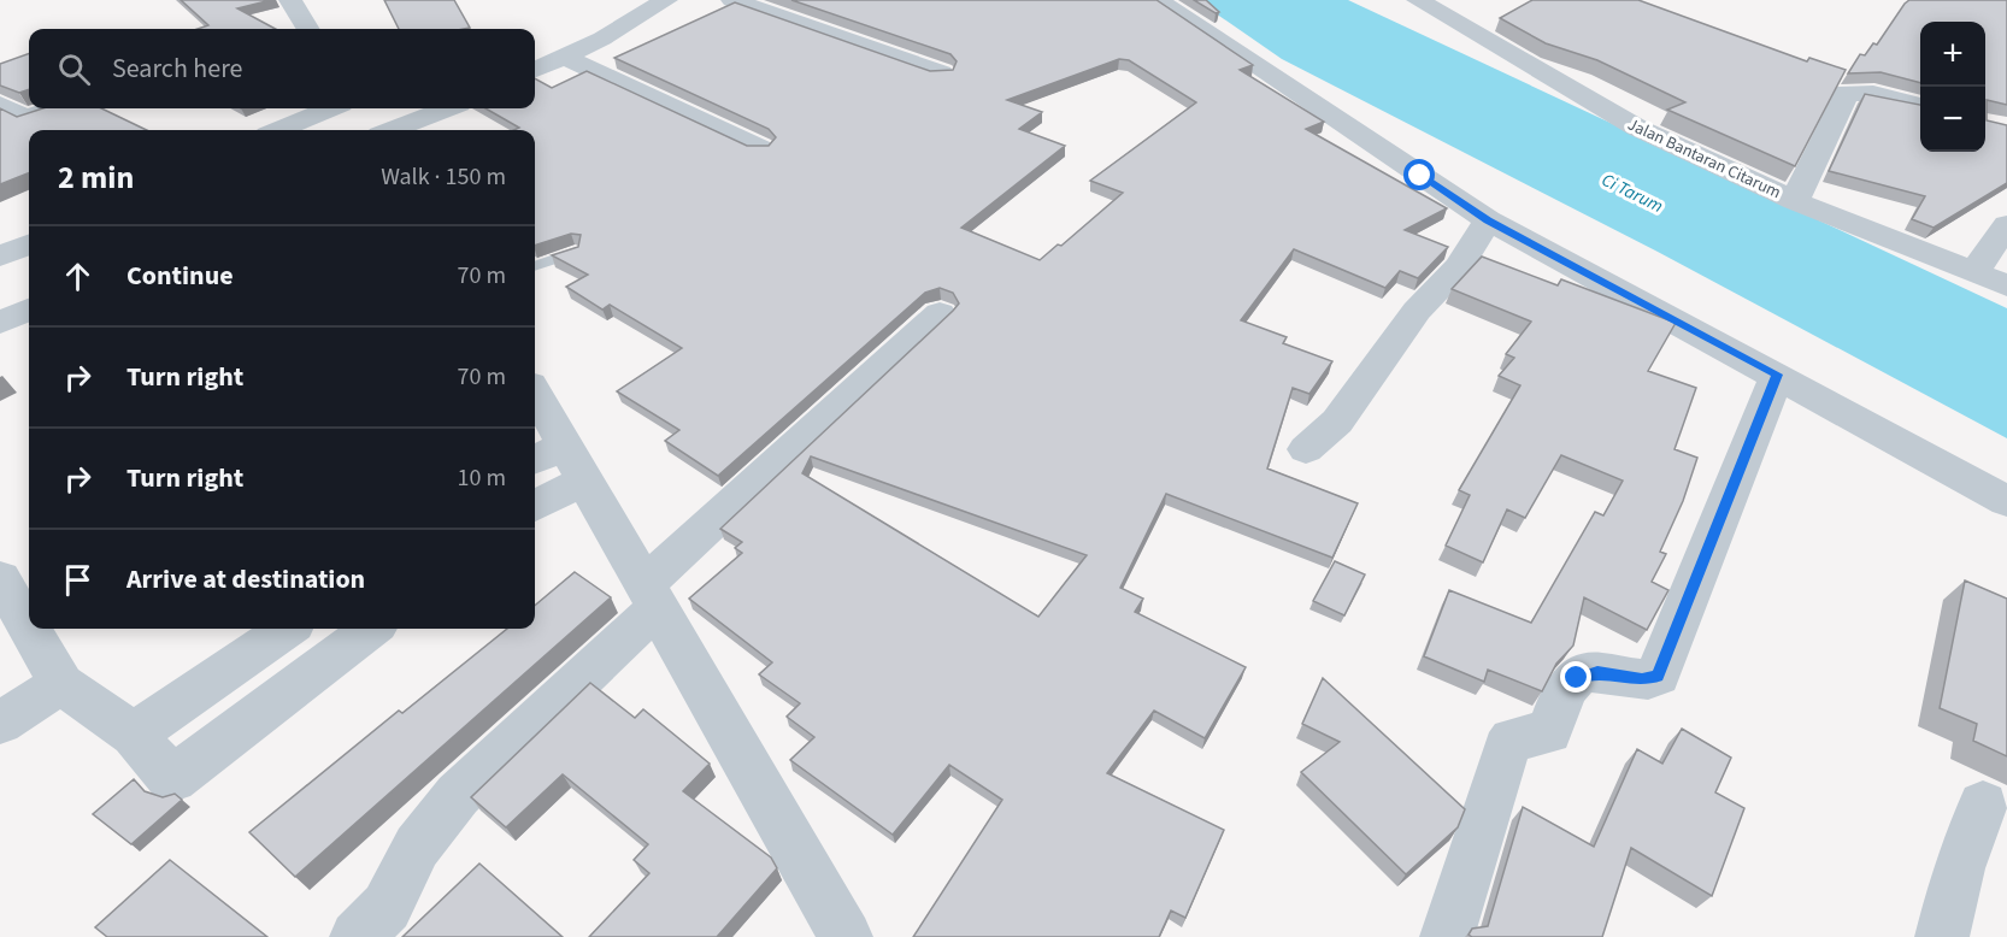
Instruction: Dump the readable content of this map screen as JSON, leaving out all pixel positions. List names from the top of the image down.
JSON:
{
  "streets": {
    "street": ["Jalan Bantaran Citarum"]
  },
  "water": ["Ci Tarum"],
  "page": {
    "map_buttons": ["+", "−"],
    "search": "Search here",
    "heading": ["2 min", "Walk · 150 m"],
    "list": [
      ["Continue", "70 m"],
      ["Turn right", "70 m"],
      ["Turn right", "10 m"],
      "Arrive at destination"
    ]
  }
}
